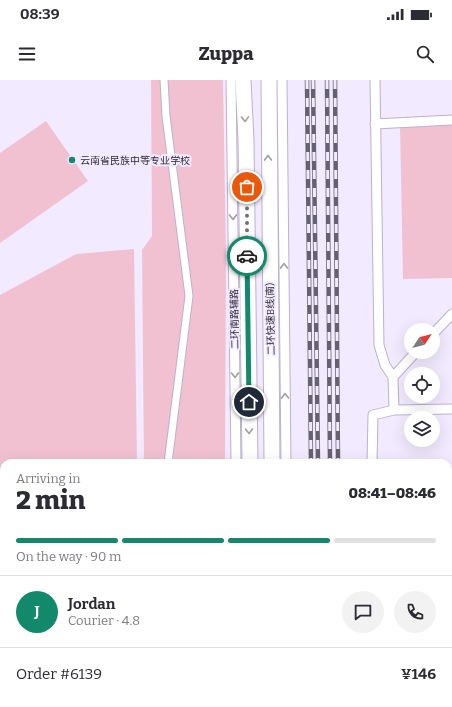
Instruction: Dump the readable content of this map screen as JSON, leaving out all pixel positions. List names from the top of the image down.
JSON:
{
  "streets": {
    "highway": ["二环快速B线(南)"],
    "street": ["二环南路辅路"]
  },
  "places": ["云南省民族中等专业学校"],
  "north": "top right",
  "page": {
    "status": "08:39",
    "header": "Zuppa",
    "heading": ["2 min", "Arriving in", "08:41–08:46"],
    "panel": [
      "Jordan",
      "Courier · 4.8",
      "Order #6139",
      "¥146"
    ],
    "bar": "On the way · 90 m",
    "round": "J"
  }
}
